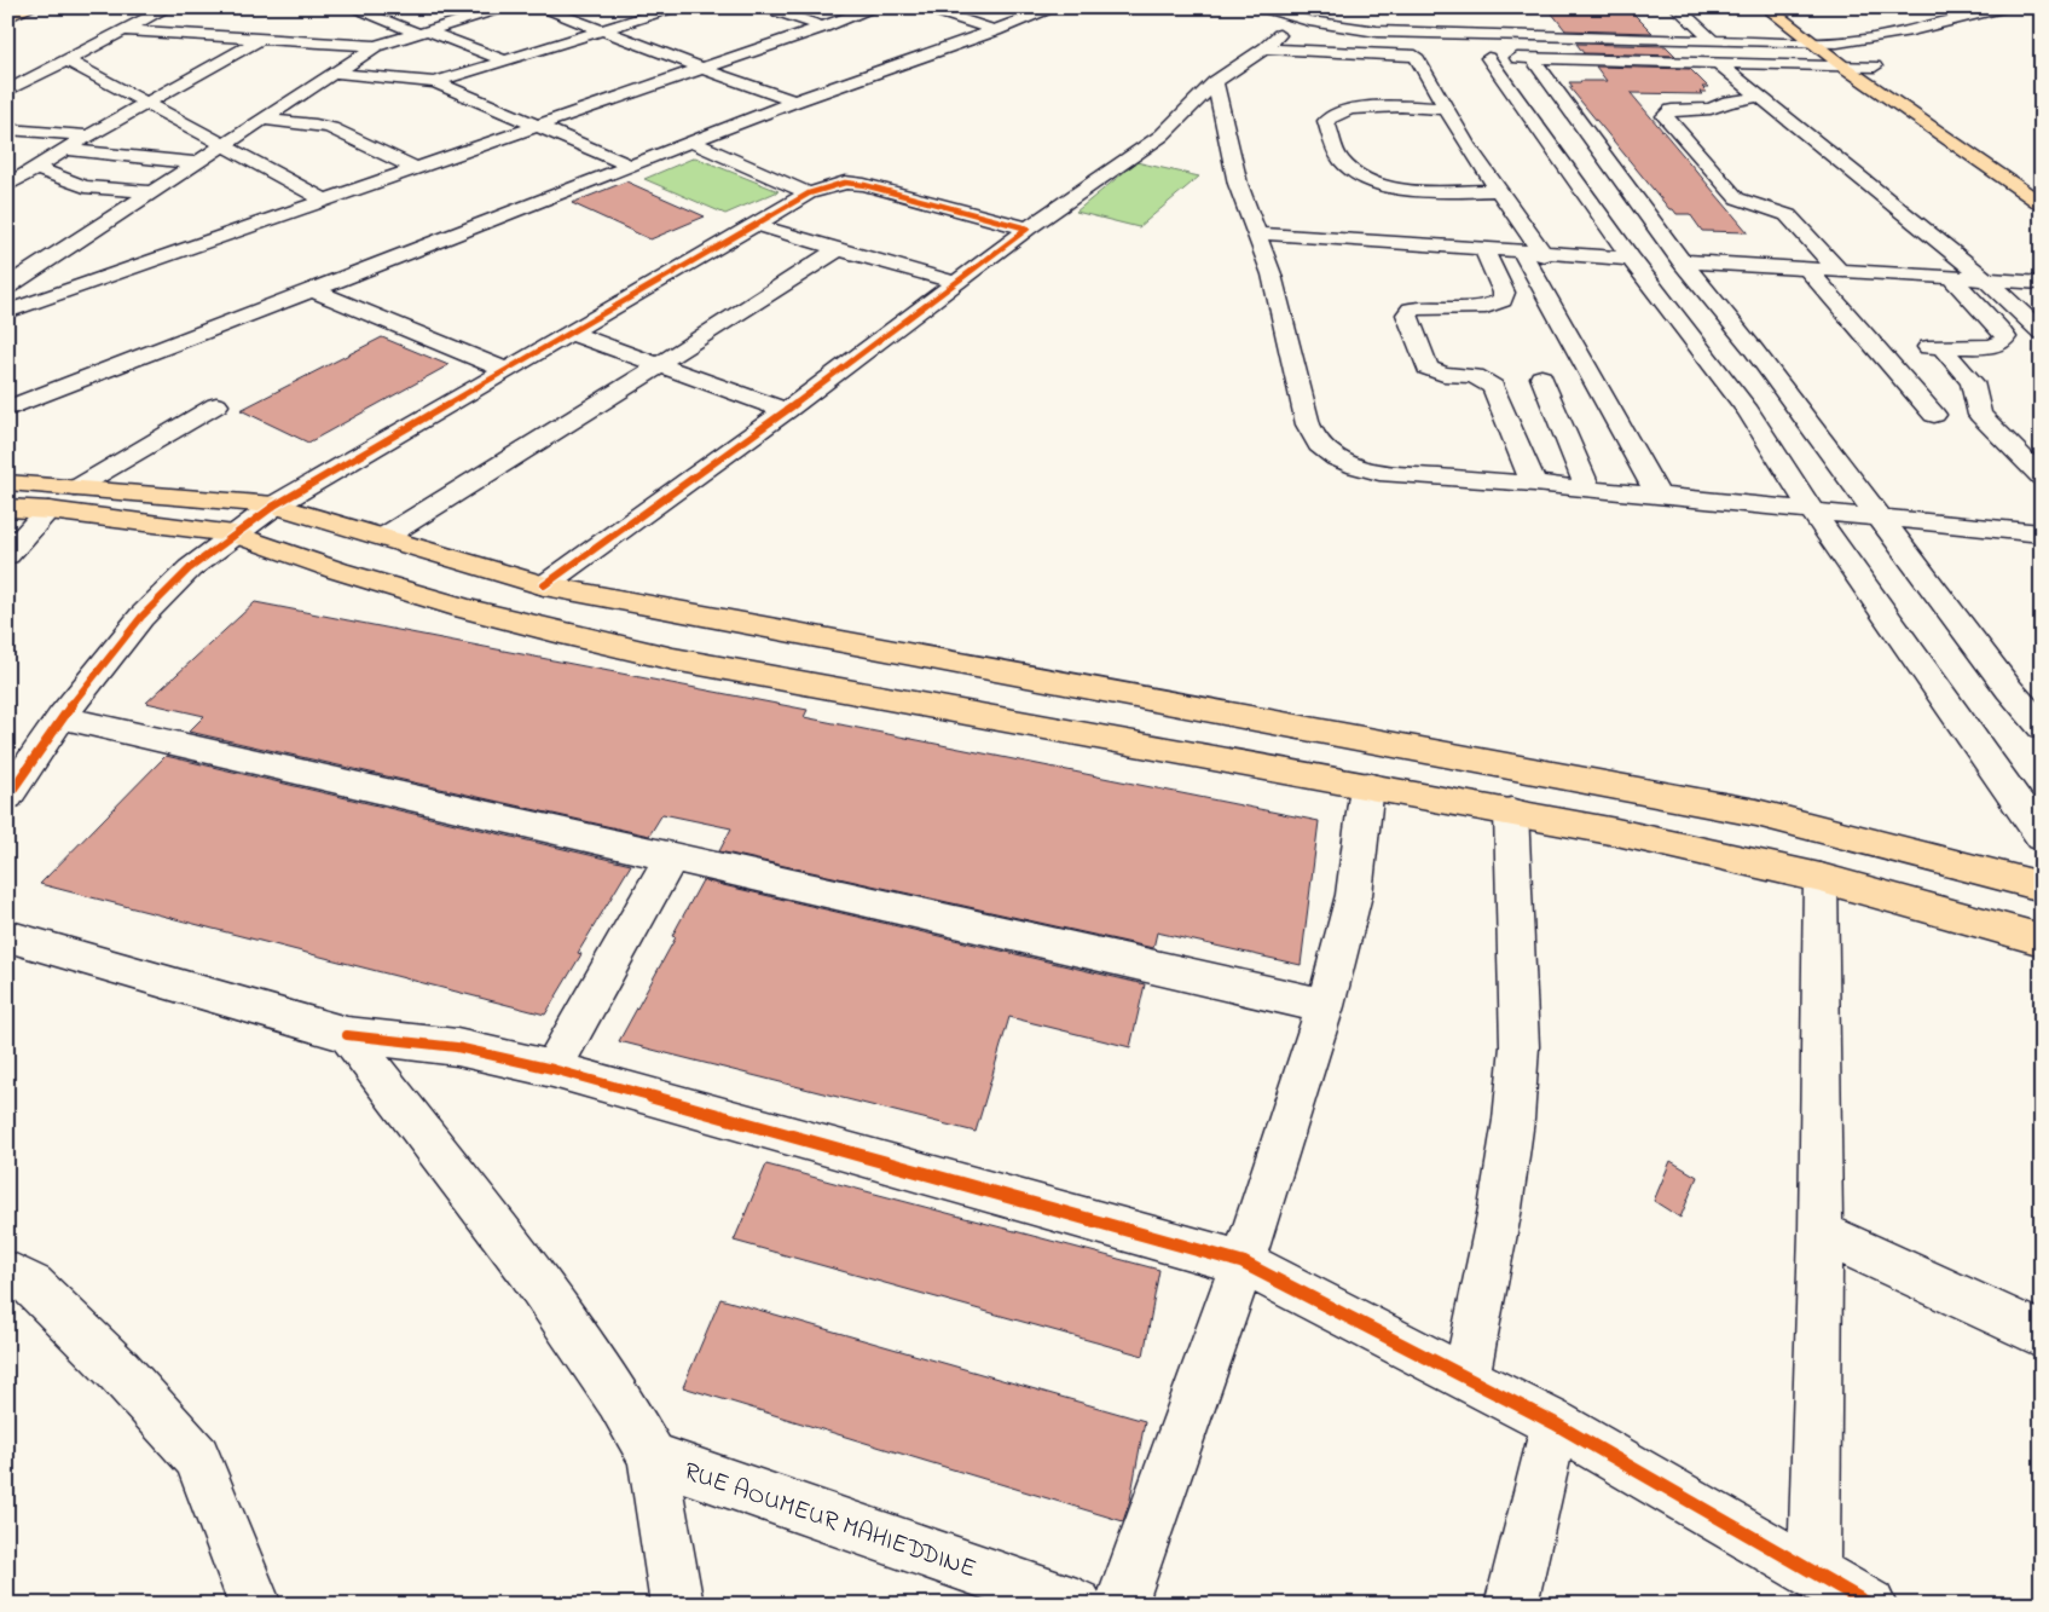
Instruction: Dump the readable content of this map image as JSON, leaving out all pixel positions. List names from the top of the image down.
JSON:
{
  "streets": {
    "street": ["RUE AOUMEUR MAHIEDDINE"]
  }
}
